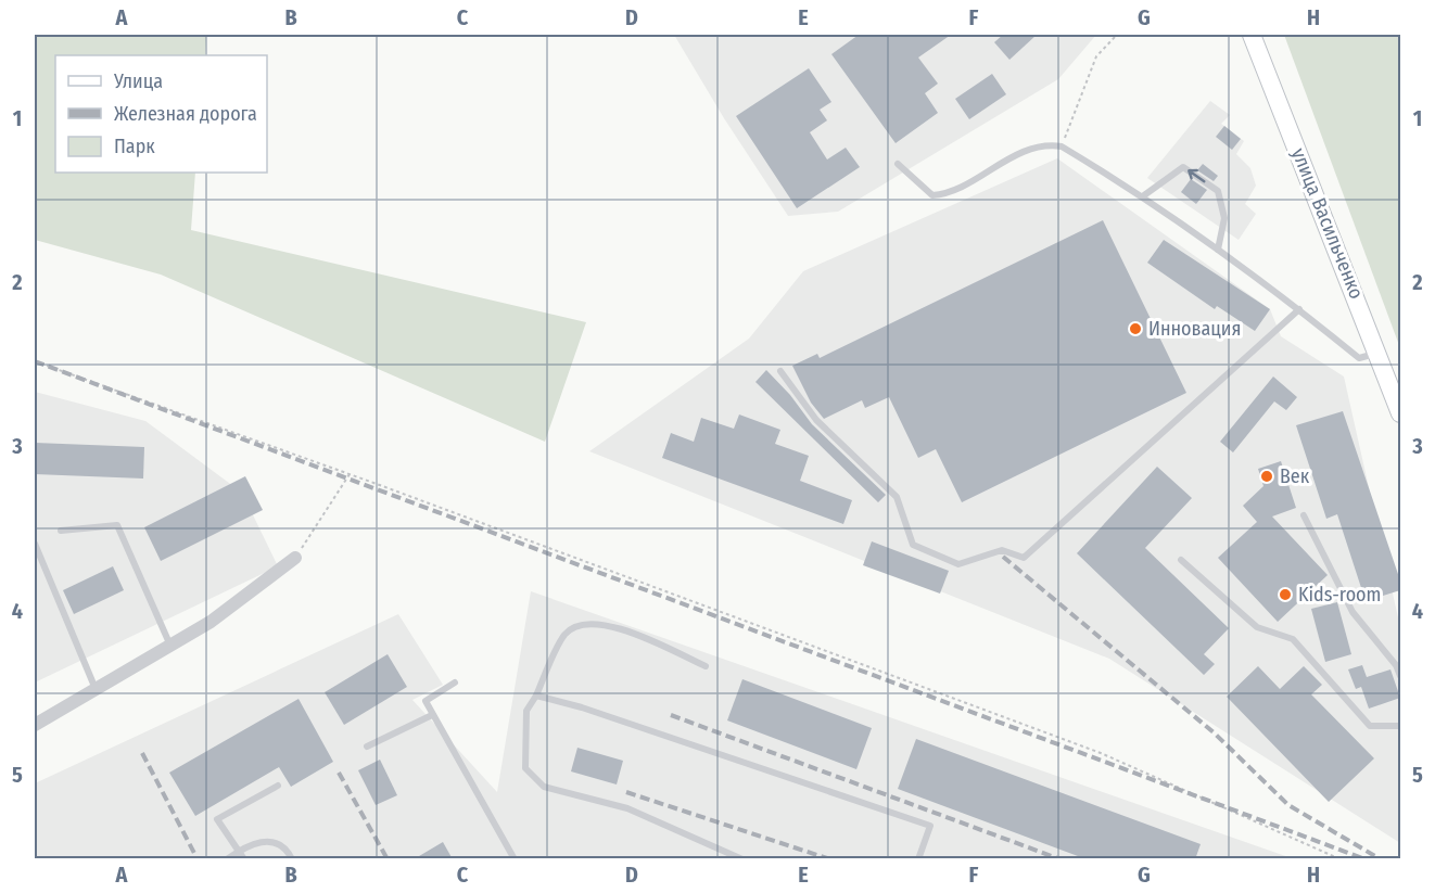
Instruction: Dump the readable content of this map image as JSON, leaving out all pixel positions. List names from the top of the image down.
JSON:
{
  "streets": {
    "main road": ["улица Васильченко"]
  },
  "places": ["Инновация", "Век", "Kids-room"],
  "legend": ["Улица", "Железная дорога", "Парк"],
  "grid": {
    "columns": [
      "A",
      "B",
      "C",
      "D",
      "E",
      "F",
      "G",
      "H"
    ],
    "rows": [
      "1",
      "2",
      "3",
      "4",
      "5"
    ]
  }
}
